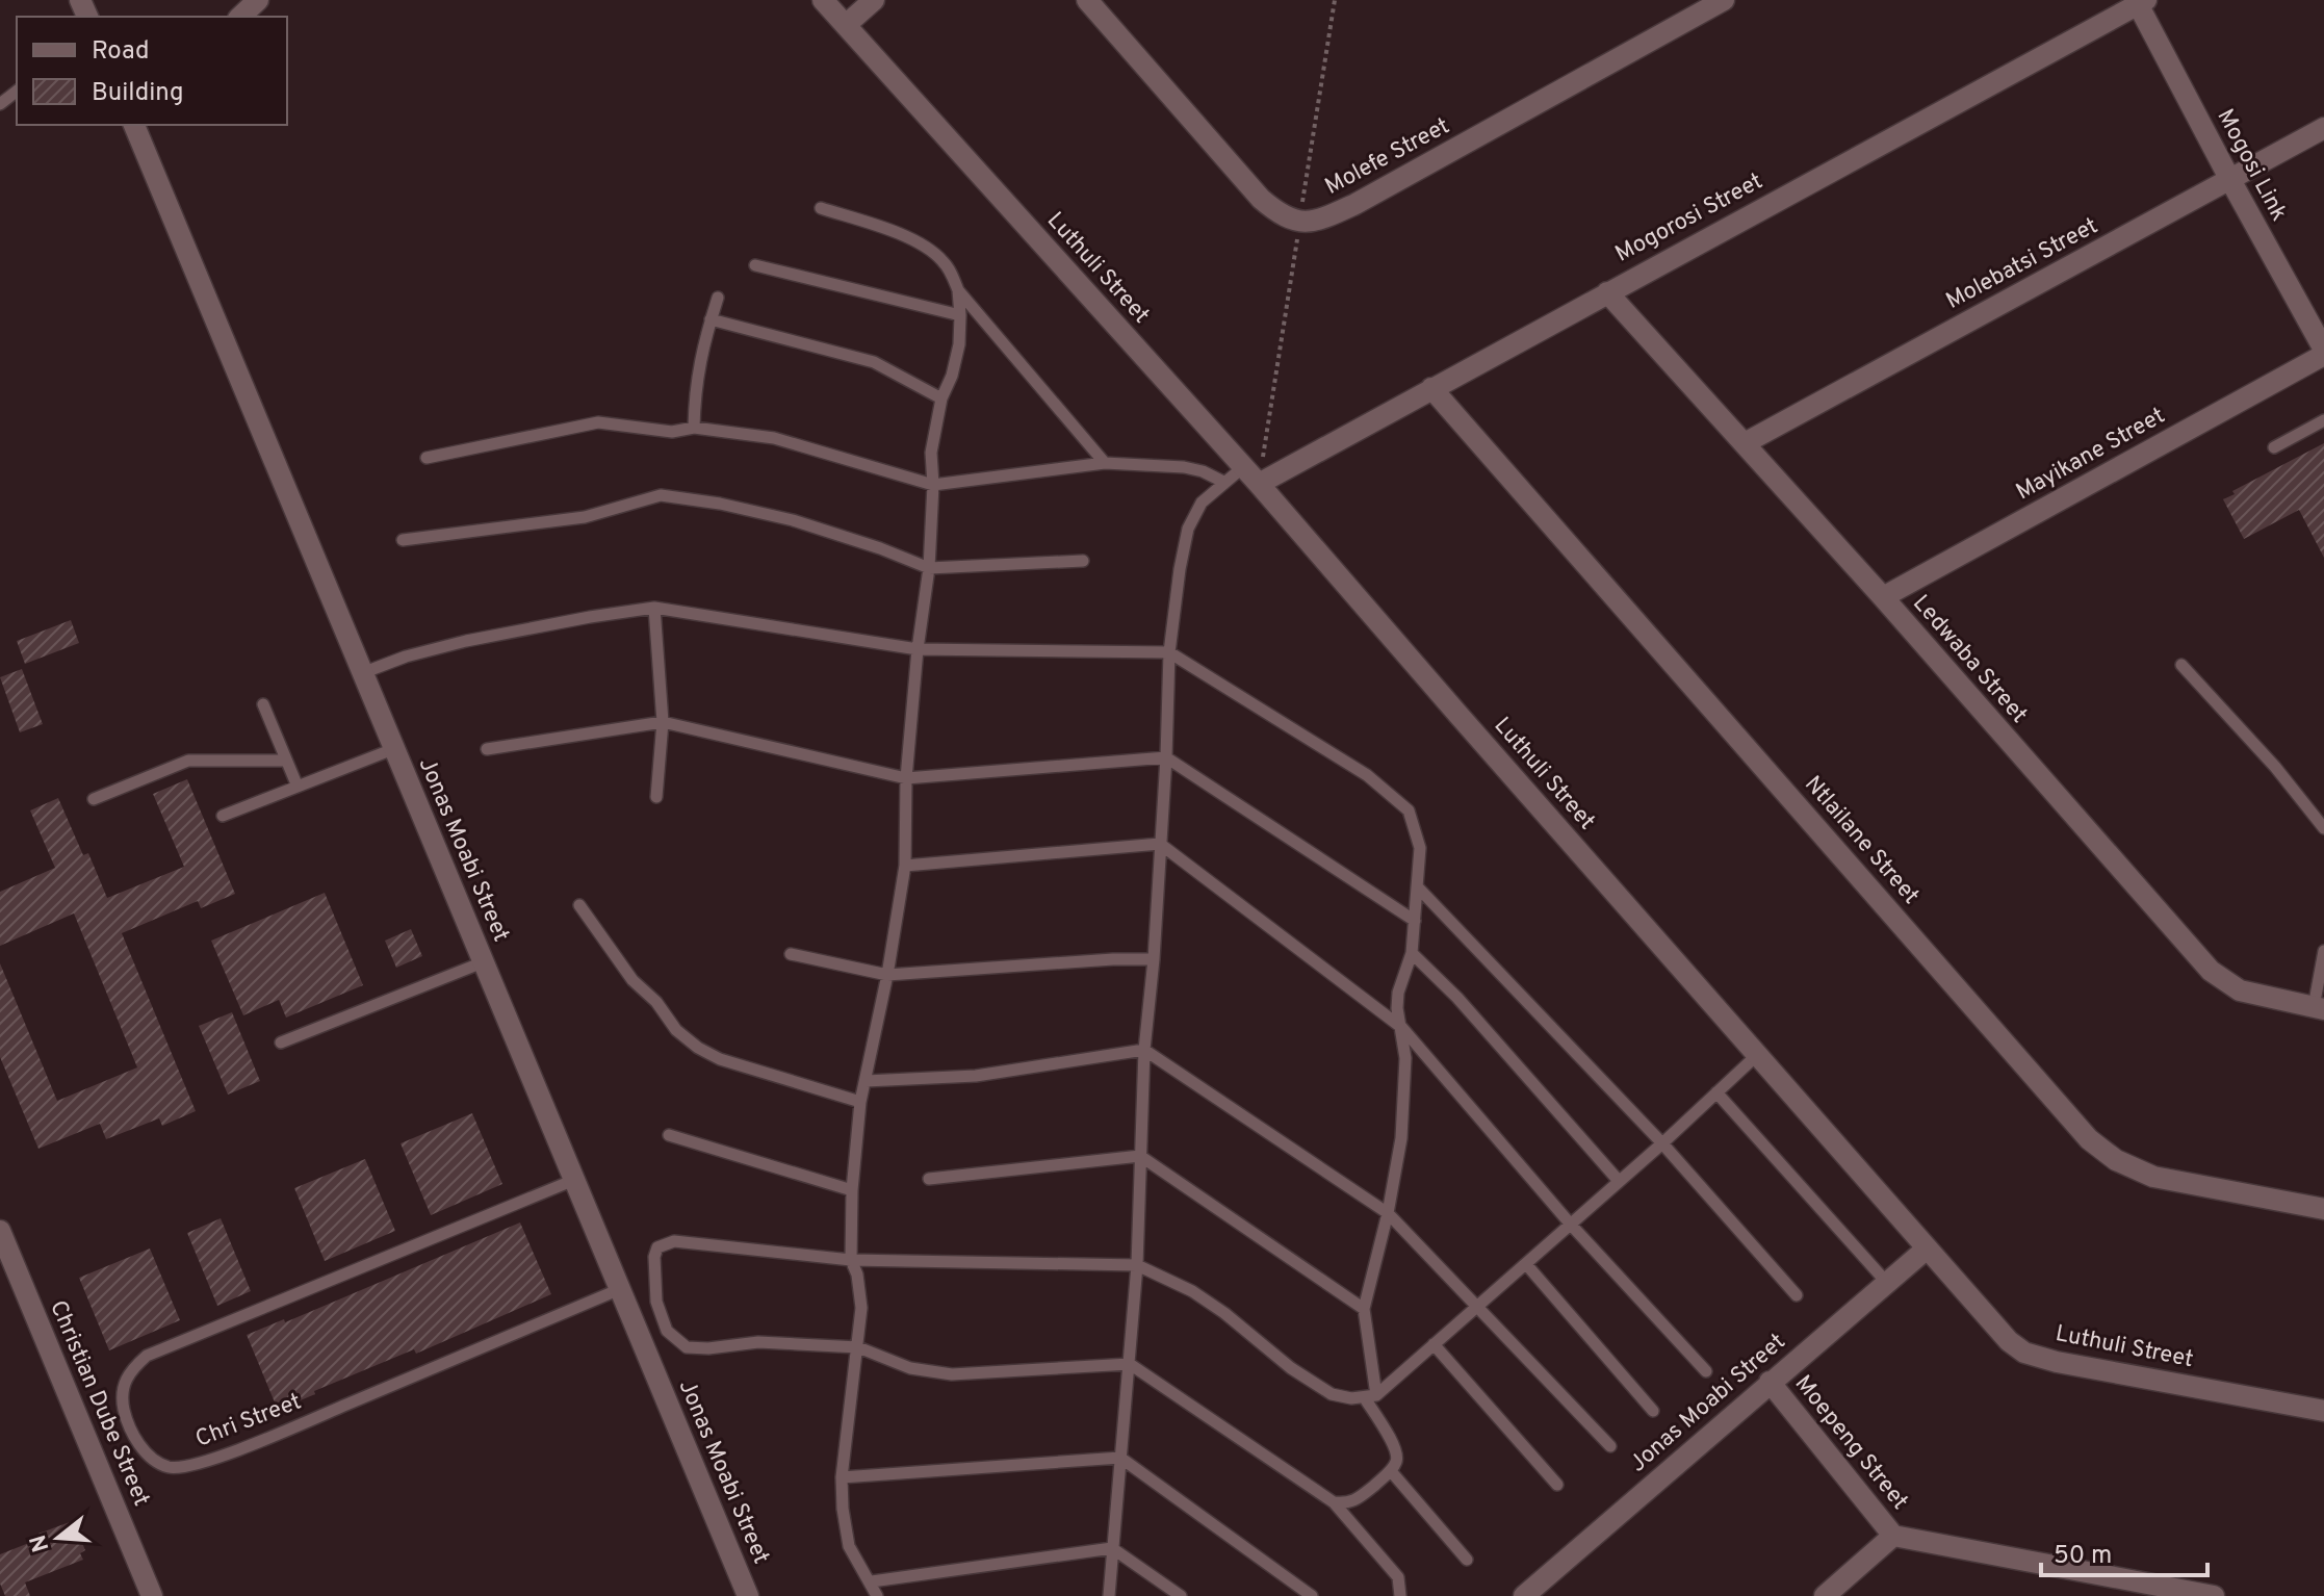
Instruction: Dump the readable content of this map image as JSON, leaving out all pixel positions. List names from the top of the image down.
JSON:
{
  "streets": {
    "street": [
      "Molefe Street",
      "Mogosi Link",
      "Mogorosi Street",
      "Molebatsi Street",
      "Luthuli Street",
      "Mayikane Street",
      "Ledwaba Street",
      "Ntlailane Street",
      "Jonas Moabi Street",
      "Christian Dube Street",
      "Moepeng Street"
    ],
    "lane": ["Chri Street"]
  },
  "crossings": [
    ["Mogosi Link", "Mogorosi Street"],
    ["Mogosi Link", "Molebatsi Street"],
    ["Mogosi Link", "Mayikane Street"],
    ["Mogorosi Street", "Luthuli Street"],
    ["Mogorosi Street", "Ledwaba Street"],
    ["Mogorosi Street", "Ntlailane Street"],
    ["Molebatsi Street", "Ledwaba Street"],
    ["Luthuli Street", "Jonas Moabi Street"],
    ["Mayikane Street", "Ledwaba Street"],
    ["Jonas Moabi Street", "Chri Street"],
    ["Jonas Moabi Street", "Moepeng Street"]
  ],
  "legend": ["Road", "Building"],
  "scale_bar": "50 m",
  "north": "left"
}
